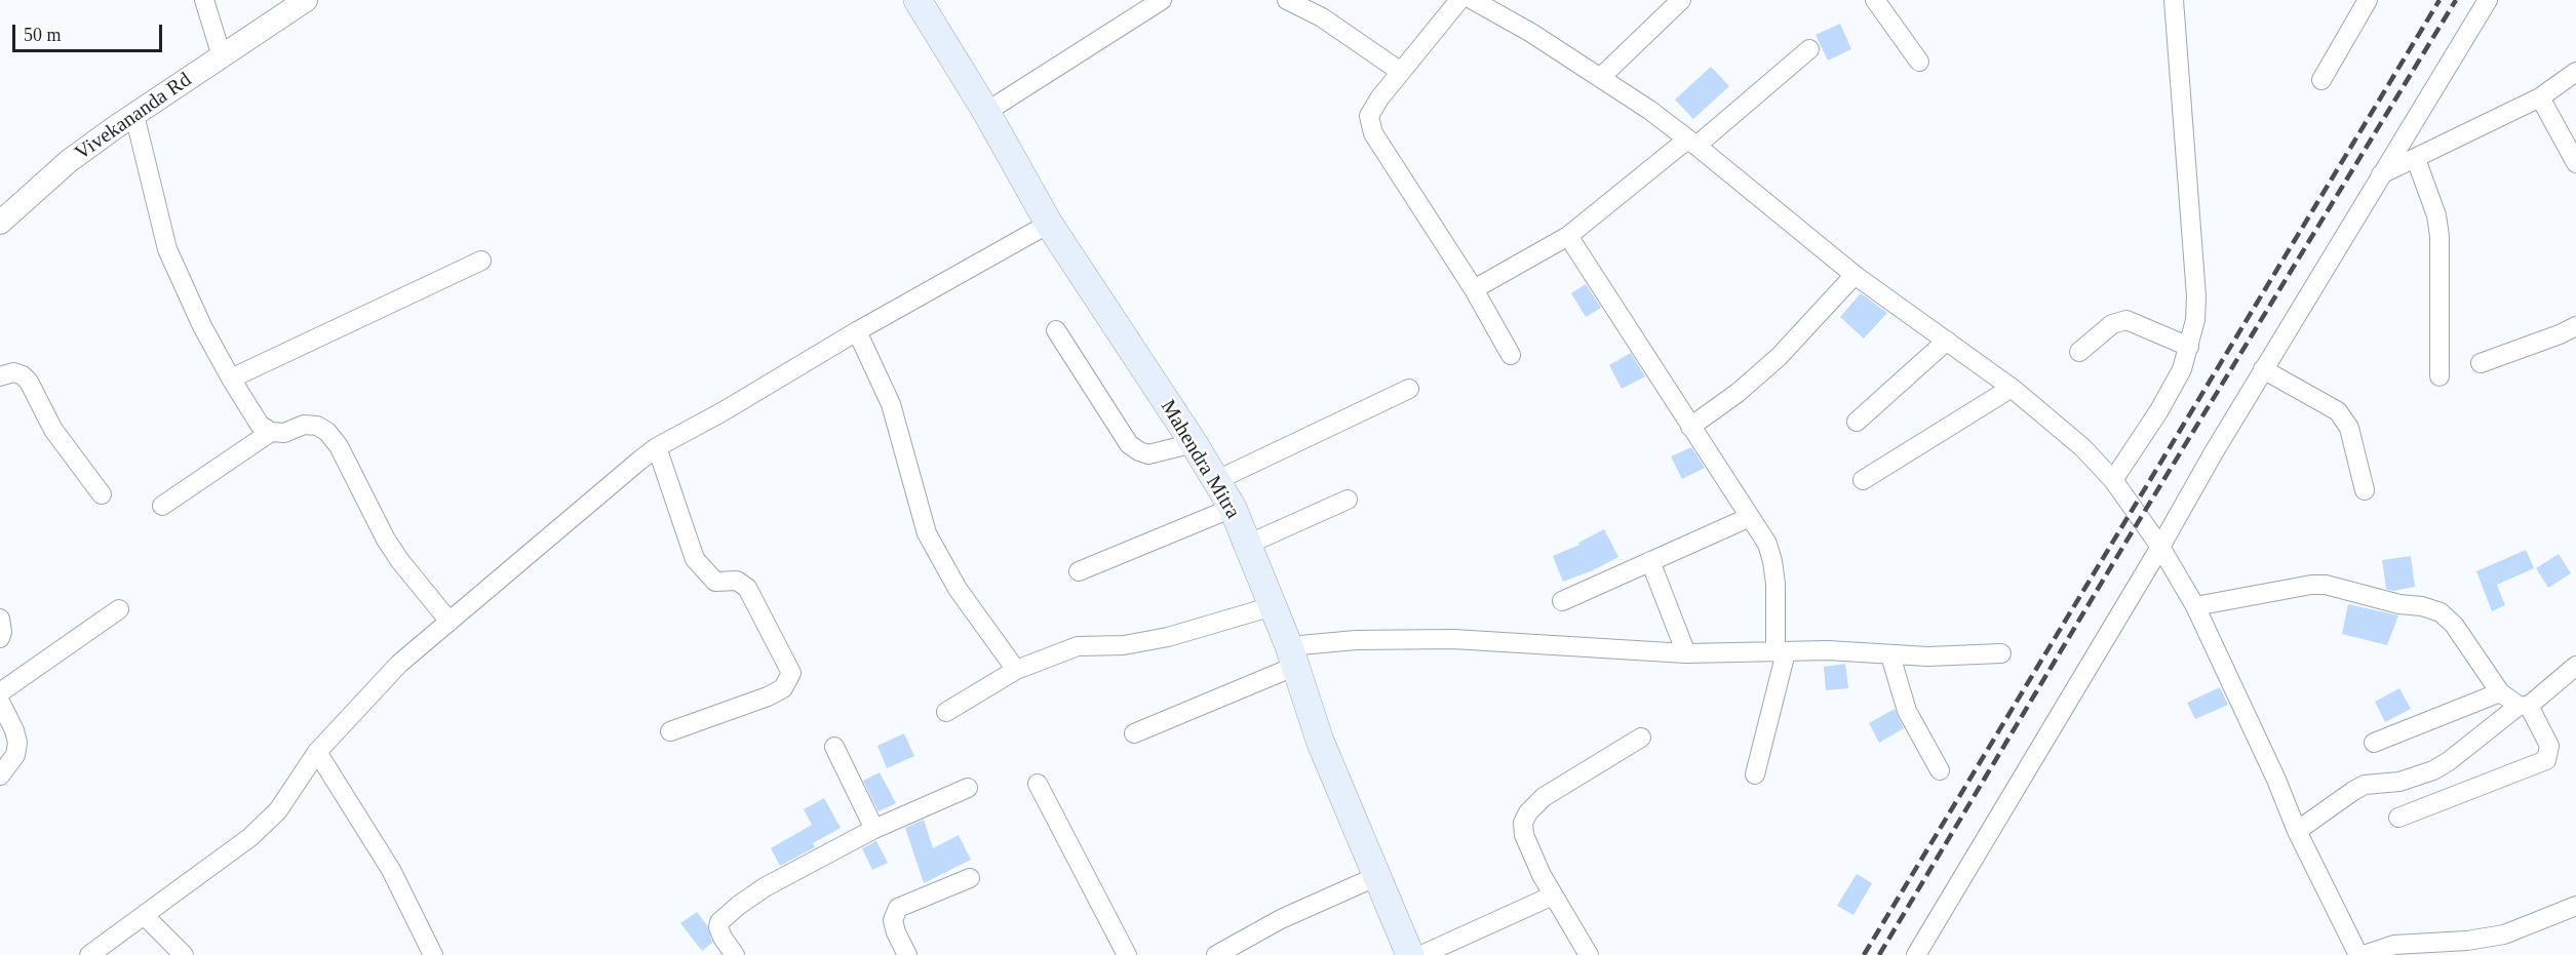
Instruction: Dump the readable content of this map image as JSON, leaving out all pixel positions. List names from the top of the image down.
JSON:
{
  "streets": {
    "main road": ["Mahendra Mitra"],
    "street": ["Vivekananda Rd"]
  },
  "scale_bar": "50 m"
}
